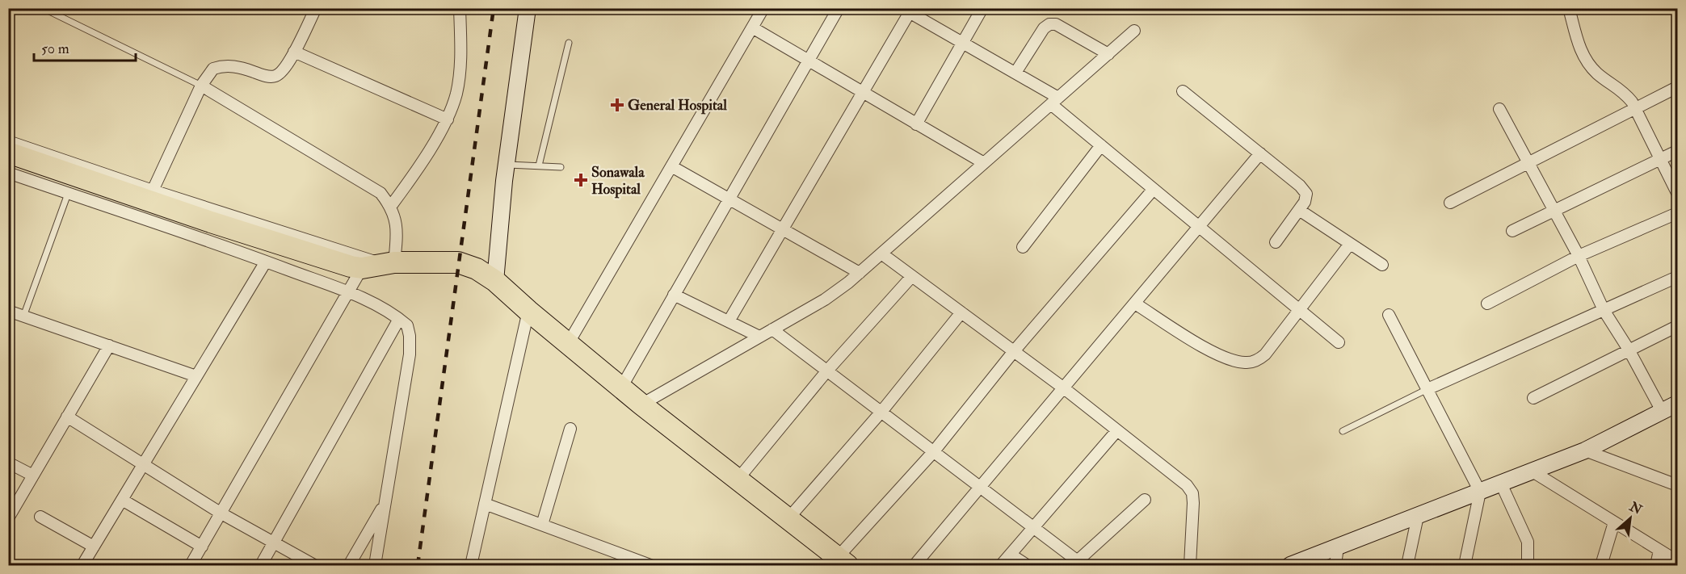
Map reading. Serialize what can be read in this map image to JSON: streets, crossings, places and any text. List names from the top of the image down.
{
  "places": {
    "health": ["General Hospital", "Sonawala Hospital"]
  },
  "scale_bar": "50 m",
  "north": "top right"
}
